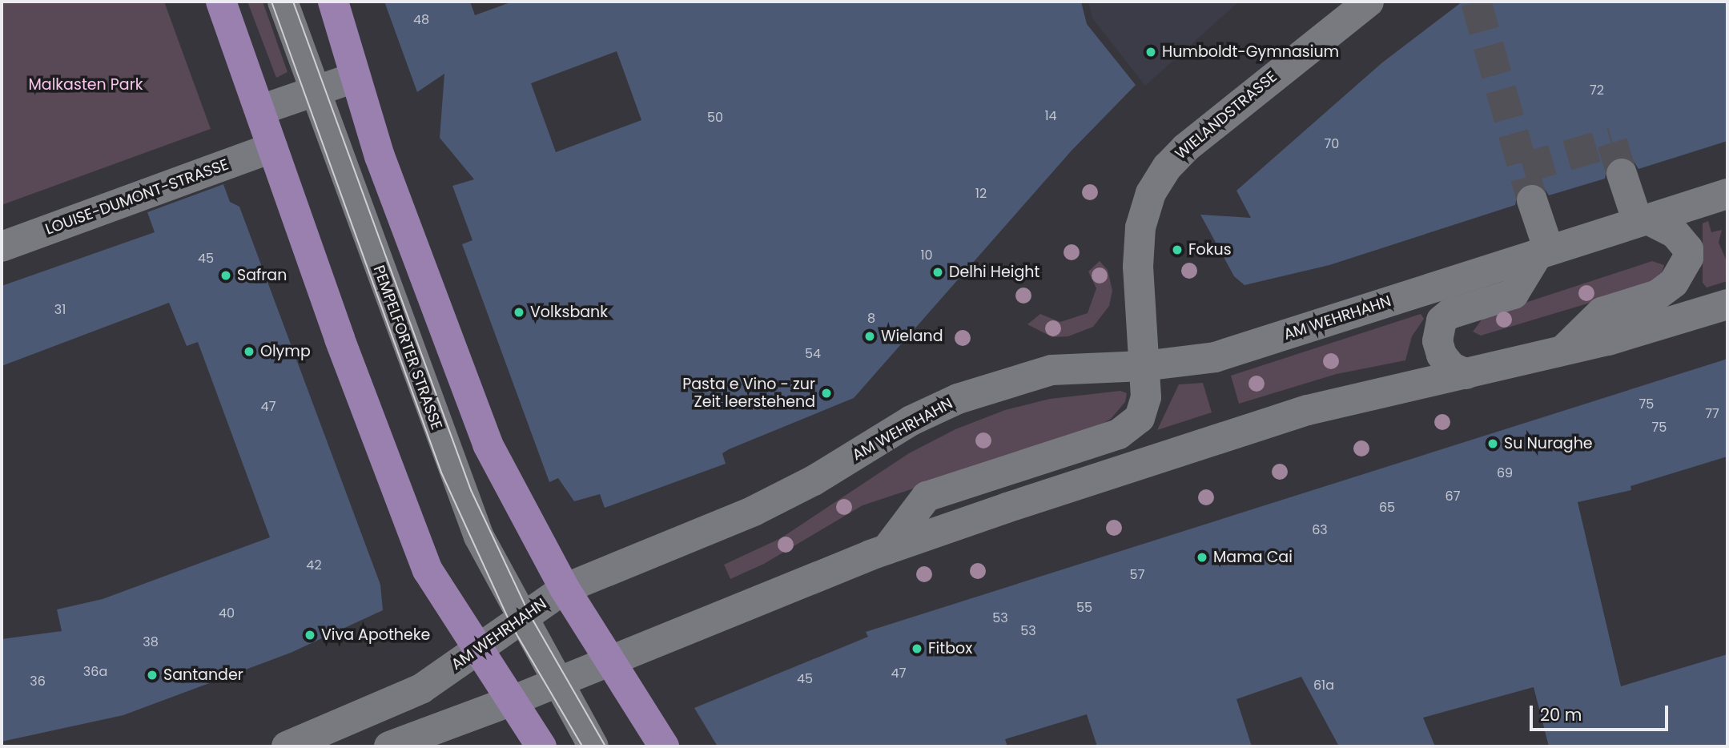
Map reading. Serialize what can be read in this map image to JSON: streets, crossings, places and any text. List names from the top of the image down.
{
  "streets": {
    "street": [
      "WIELANDSTRASSE",
      "LOUISE-DUMONT-STRASSE",
      "AM WEHRHAHN",
      "PEMPELFORTER STRASSE"
    ]
  },
  "crossings": [
    ["WIELANDSTRASSE", "AM WEHRHAHN"],
    ["AM WEHRHAHN", "PEMPELFORTER STRASSE"]
  ],
  "parks": ["Malkasten Park"],
  "places": [
    "Humboldt-Gymnasium",
    "Fokus",
    "Delhi Height",
    "Safran",
    "Volksbank",
    "Wieland",
    "Olymp",
    "Pasta e Vino - zur Zeit leerstehend",
    "Su Nuraghe",
    "Mama Cai",
    "Viva Apotheke",
    "Fitbox",
    "Santander"
  ],
  "house_numbers": [
    "48",
    "72",
    "14",
    "50",
    "70",
    "12",
    "10",
    "45",
    "31",
    "8",
    "54",
    "75",
    "47",
    "77",
    "75",
    "69",
    "67",
    "65",
    "63",
    "42",
    "57",
    "55",
    "40",
    "53",
    "53",
    "38",
    "36a",
    "47",
    "45",
    "36",
    "61a"
  ],
  "scale_bar": "20 m"
}
